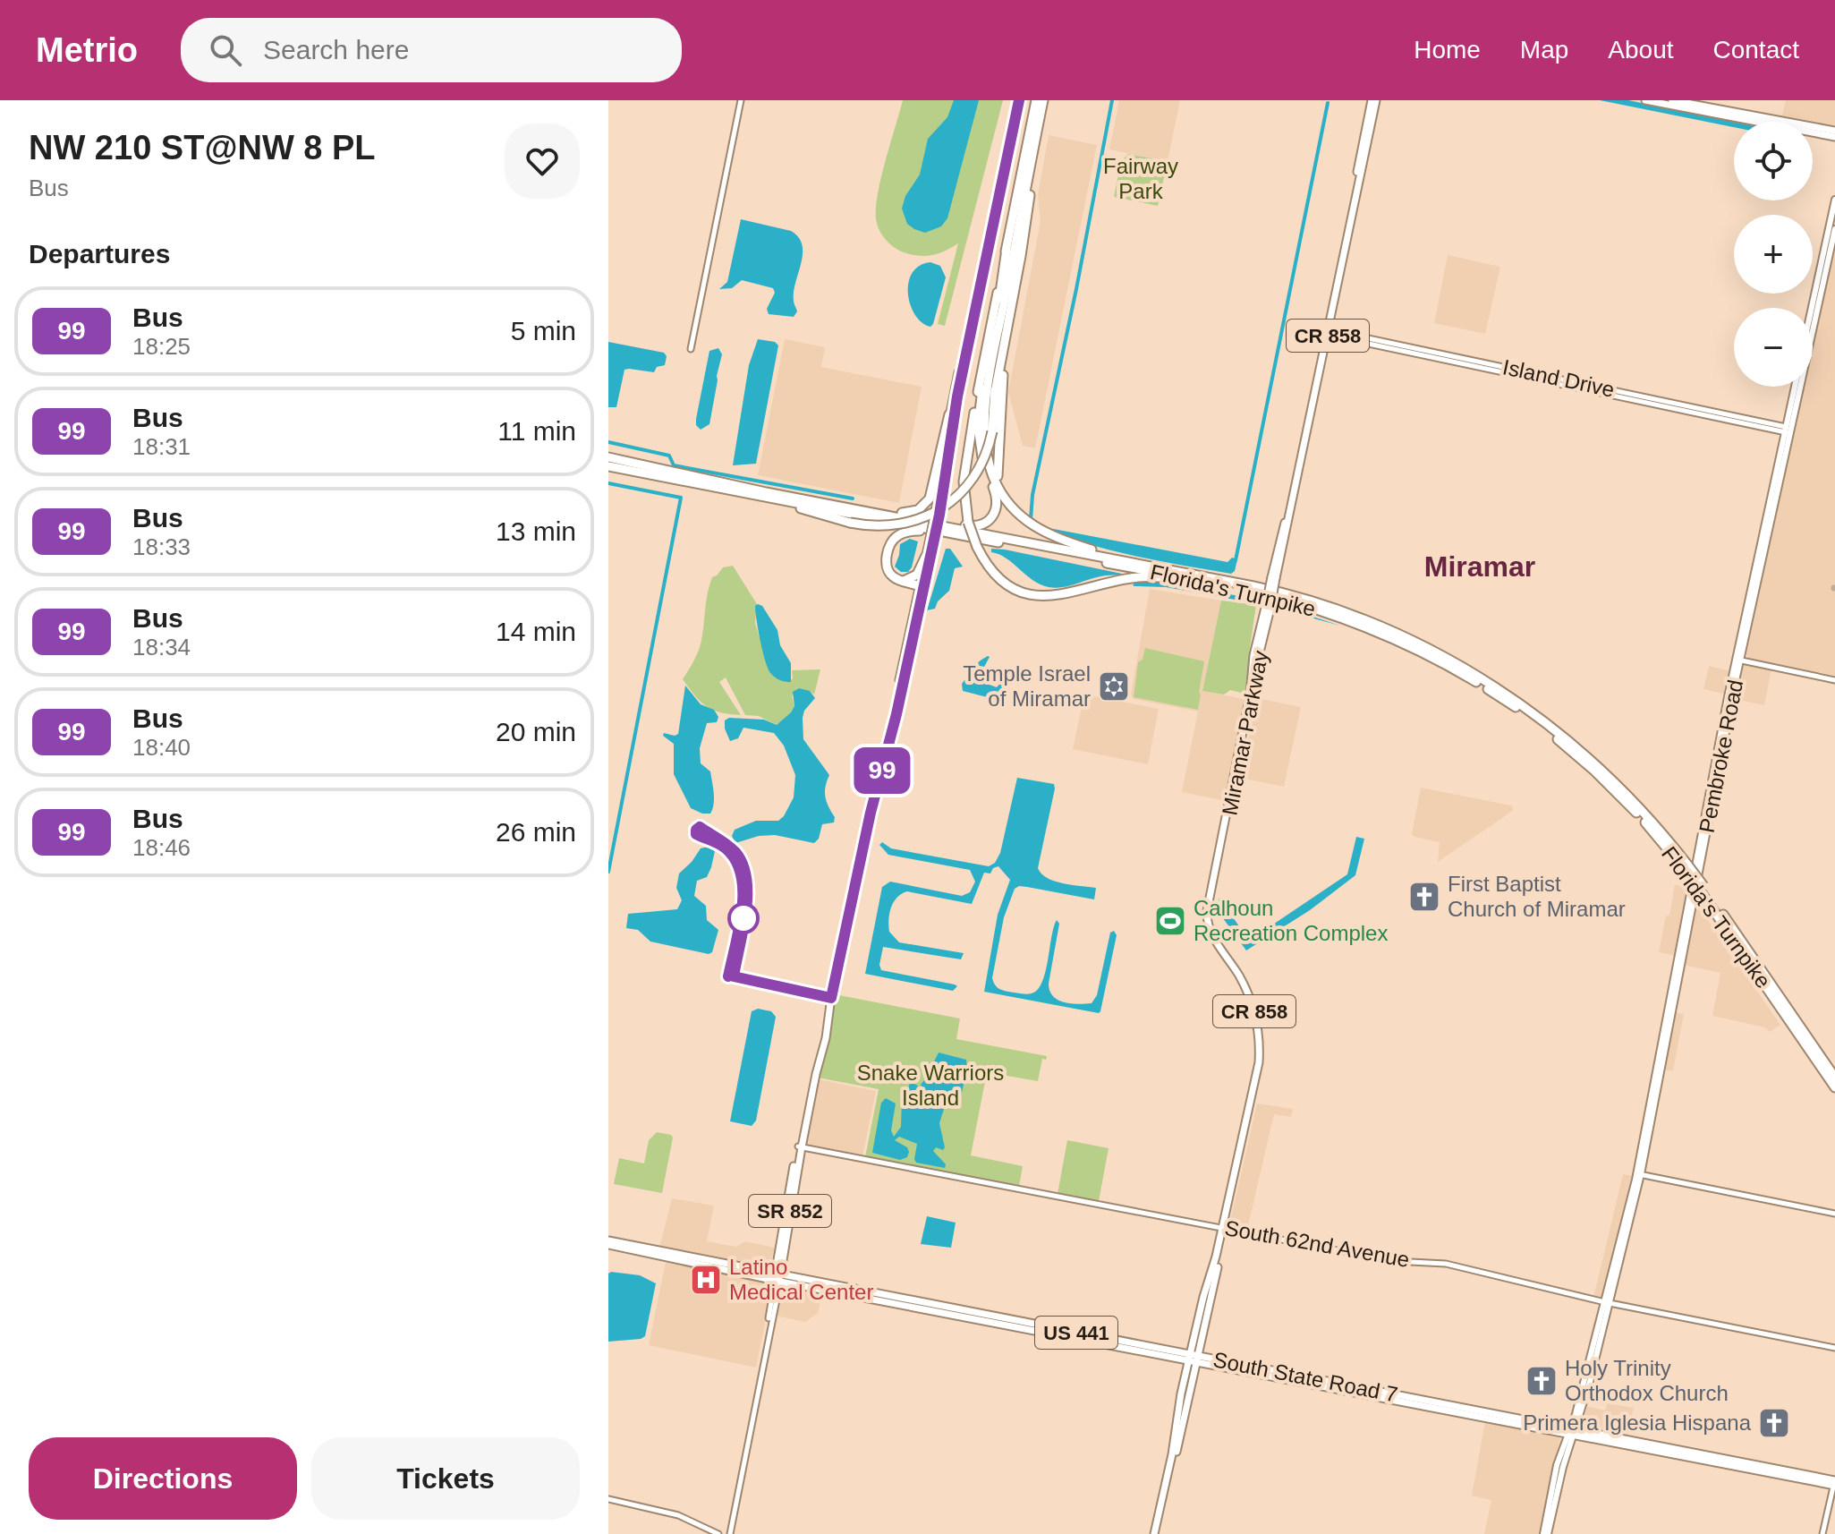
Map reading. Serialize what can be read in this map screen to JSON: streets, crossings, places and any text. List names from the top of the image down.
{
  "streets": {
    "highway": ["Florida's Turnpike"],
    "main road": [
      "CR 858",
      "Miramar Parkway",
      "Pembroke Road",
      "SR 852",
      "US 441",
      "South State Road 7"
    ],
    "street": ["Island Drive", "South 62nd Avenue"]
  },
  "crossings": [
    ["Island Drive", "Miramar Parkway"],
    ["Island Drive", "Pembroke Road"],
    ["Florida's Turnpike", "SR 852"],
    ["Miramar Parkway", "South 62nd Avenue"],
    ["Miramar Parkway", "South State Road 7"],
    ["Pembroke Road", "South 62nd Avenue"],
    ["Pembroke Road", "South State Road 7"],
    ["SR 852", "South 62nd Avenue"],
    ["SR 852", "US 441"],
    ["US 441", "South State Road 7"]
  ],
  "districts": ["Miramar"],
  "parks": ["Fairway Park", "Snake Warriors Island"],
  "places": {
    "synagogue": ["Temple Israel of Miramar"],
    "church": ["First Baptist Church of Miramar", "Holy Trinity Orthodox Church", "Primera Iglesia Hispana"],
    "sports": ["Calhoun Recreation Complex"],
    "hospital": ["Latino Medical Center"]
  },
  "lines": ["bus line 99"],
  "page": {
    "header": "Metrio",
    "search": "Search here",
    "nav": [
      "Home",
      "Map",
      "About",
      "Contact"
    ],
    "heading": [
      ["NW 210 ST@NW 8 PL", "Bus"],
      "Departures"
    ],
    "on_map": "99",
    "map_buttons": ["+", "−"],
    "list": [
      {
        "mark": "99",
        "name": "Bus",
        "note": "18:25",
        "value": "5 min"
      },
      {
        "mark": "99",
        "name": "Bus",
        "note": "18:31",
        "value": "11 min"
      },
      {
        "mark": "99",
        "name": "Bus",
        "note": "18:33",
        "value": "13 min"
      },
      {
        "mark": "99",
        "name": "Bus",
        "note": "18:34",
        "value": "14 min"
      },
      {
        "mark": "99",
        "name": "Bus",
        "note": "18:40",
        "value": "20 min"
      },
      {
        "mark": "99",
        "name": "Bus",
        "note": "18:46",
        "value": "26 min"
      }
    ],
    "buttons": ["Directions", "Tickets"]
  }
}
